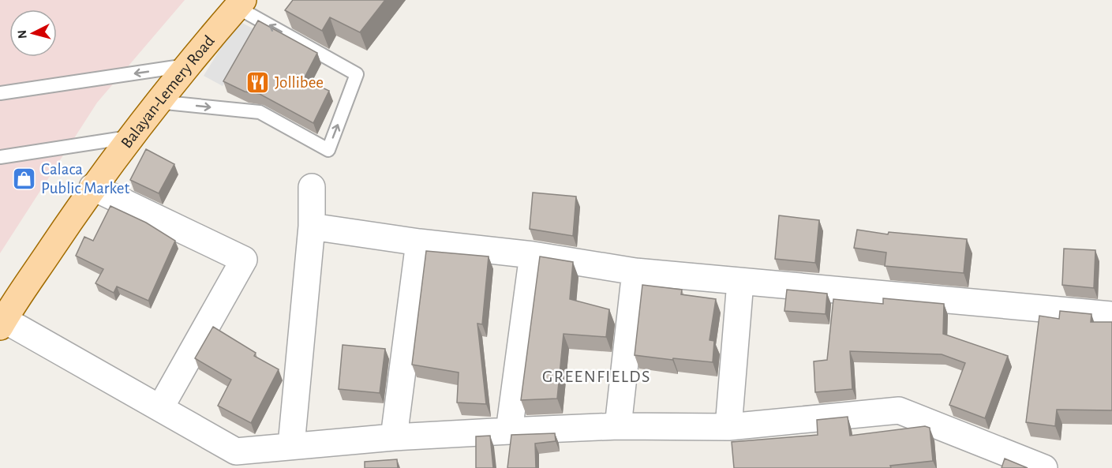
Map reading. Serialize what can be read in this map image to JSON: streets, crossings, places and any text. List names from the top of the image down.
{
  "streets": {
    "main road": ["Balayan-Lemery Road"]
  },
  "districts": ["GREENFIELDS"],
  "places": {
    "restaurant": ["Jollibee"],
    "shop": ["Calaca Public Market"]
  },
  "north": "left"
}
